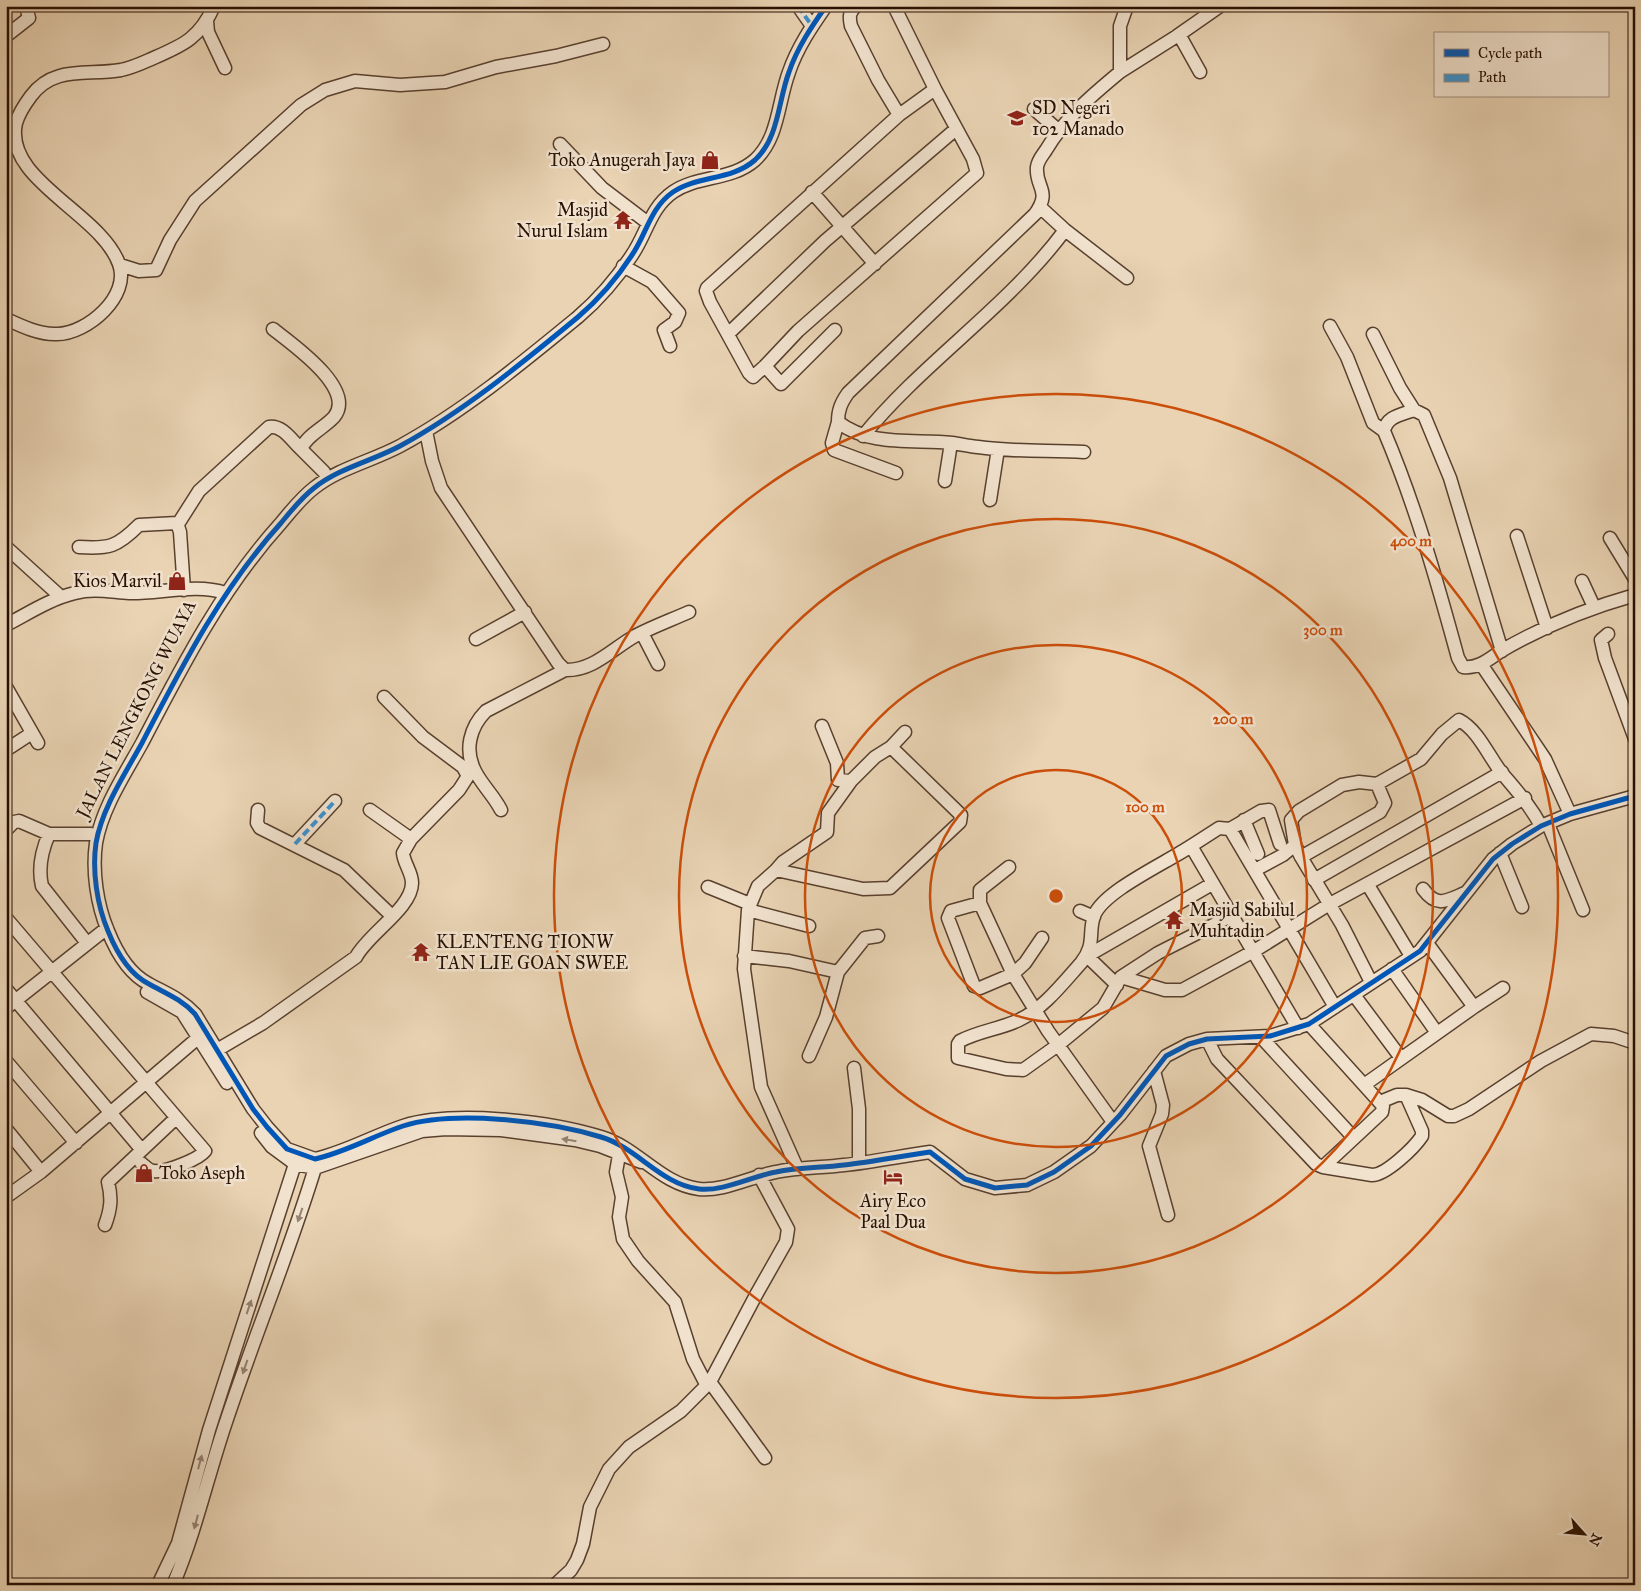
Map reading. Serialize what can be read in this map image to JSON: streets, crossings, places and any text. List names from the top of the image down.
{
  "streets": {
    "street": ["JALAN LENGKONG WUAYA"]
  },
  "places": {
    "school or university": ["SD Negeri 102 Manado"],
    "shop": ["Toko Anugerah Jaya", "Kios Marvil", "Toko Aseph"],
    "temple": ["Masjid Nurul Islam", "Masjid Sabilul Muhtadin", "KLENTENG TIONW TAN LIE GOAN SWEE"],
    "hotel": ["Airy Eco Paal Dua"]
  },
  "legend": ["Cycle path", "Path"],
  "north": "bottom right",
  "rings": [
    "400 m",
    "300 m",
    "200 m",
    "100 m"
  ]
}
